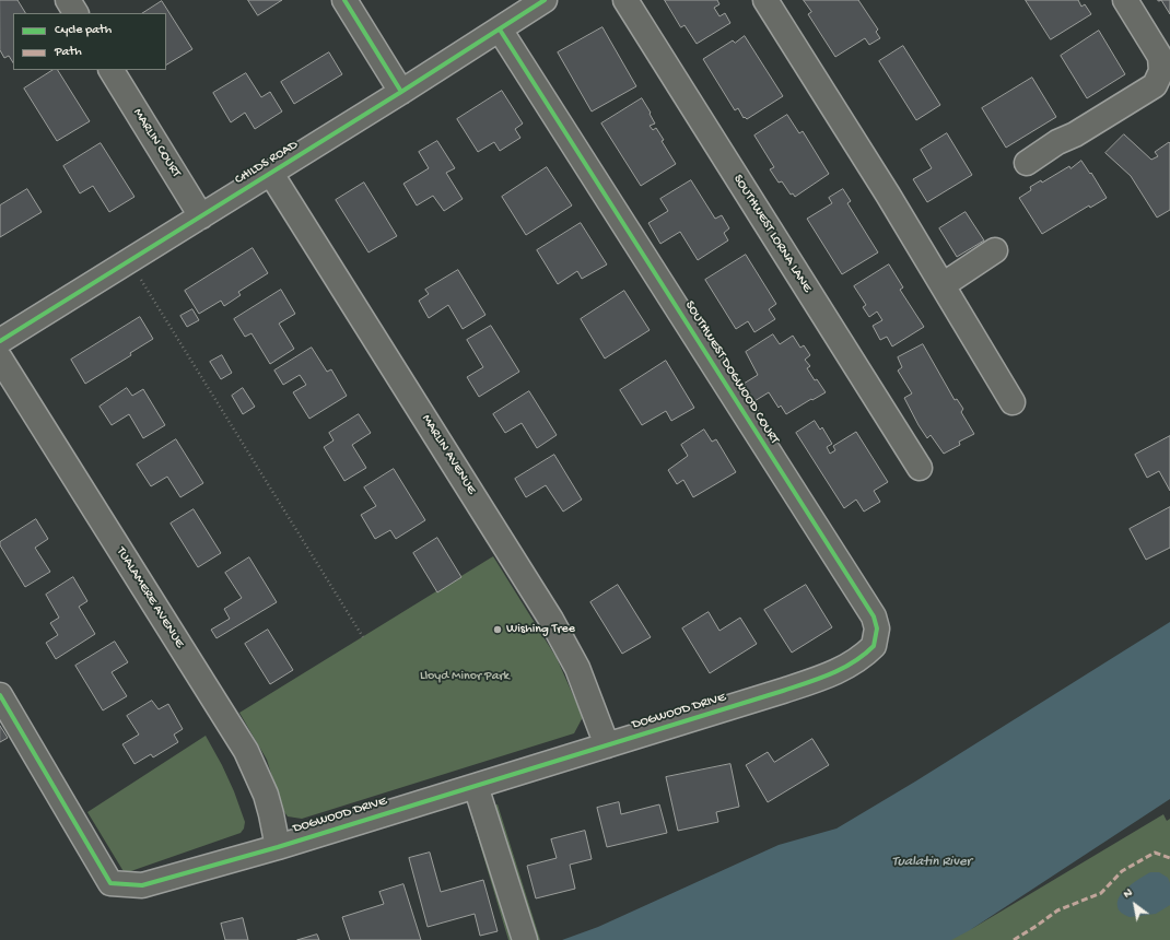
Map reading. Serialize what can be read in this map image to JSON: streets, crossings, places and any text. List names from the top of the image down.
{
  "streets": {
    "street": [
      "MARLIN COURT",
      "CHILDS ROAD",
      "SOUTHWEST LORNA LANE",
      "SOUTHWEST DOGWOOD COURT",
      "MARLIN AVENUE",
      "TUALAMERE AVENUE",
      "DOGWOOD DRIVE"
    ]
  },
  "crossings": [
    ["MARLIN COURT", "CHILDS ROAD"],
    ["CHILDS ROAD", "SOUTHWEST DOGWOOD COURT"],
    ["CHILDS ROAD", "MARLIN AVENUE"],
    ["SOUTHWEST DOGWOOD COURT", "DOGWOOD DRIVE"],
    ["MARLIN AVENUE", "DOGWOOD DRIVE"],
    ["TUALAMERE AVENUE", "DOGWOOD DRIVE"]
  ],
  "water": ["Tualatin River"],
  "parks": ["Lloyd Minor Park"],
  "places": ["Wishing Tree"],
  "legend": ["Cycle path", "Path"],
  "north": "top left"
}
